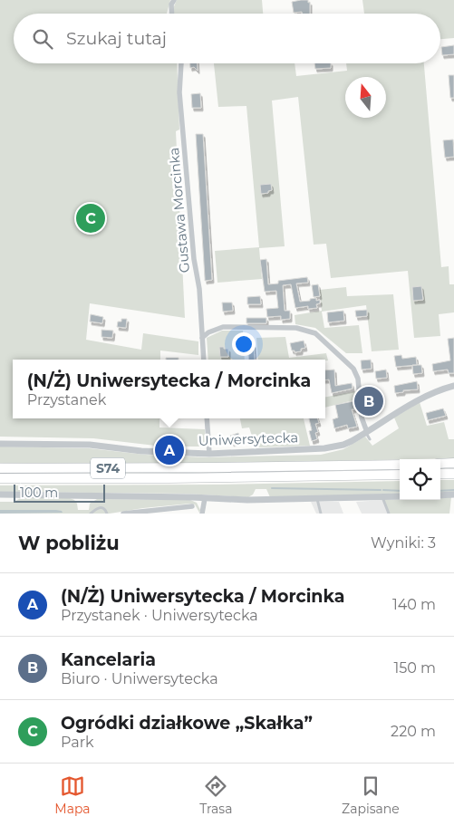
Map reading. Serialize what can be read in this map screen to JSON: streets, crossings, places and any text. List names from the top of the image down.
{
  "streets": {
    "highway": ["S74"],
    "street": ["Gustawa Morcinka", "Uniwersytecka"]
  },
  "scale_bar": "100 m",
  "north": "top",
  "page": {
    "search": "Szukaj tutaj",
    "pins": ["C", "B", "A"],
    "popup": ["(N/Ż) Uniwersytecka / Morcinka", "Przystanek"],
    "scale": "100 m",
    "heading": ["W pobliżu", "Wyniki: 3"],
    "list": [
      {
        "mark": "A",
        "name": "(N/Ż) Uniwersytecka / Morcinka",
        "note": "Przystanek · Uniwersytecka",
        "value": "140 m"
      },
      {
        "mark": "B",
        "name": "Kancelaria",
        "note": "Biuro · Uniwersytecka",
        "value": "150 m"
      },
      {
        "mark": "C",
        "name": "Ogródki działkowe „Skałka”",
        "note": "Park",
        "value": "220 m"
      }
    ],
    "nav": ["Mapa", "Trasa", "Zapisane"]
  }
}
